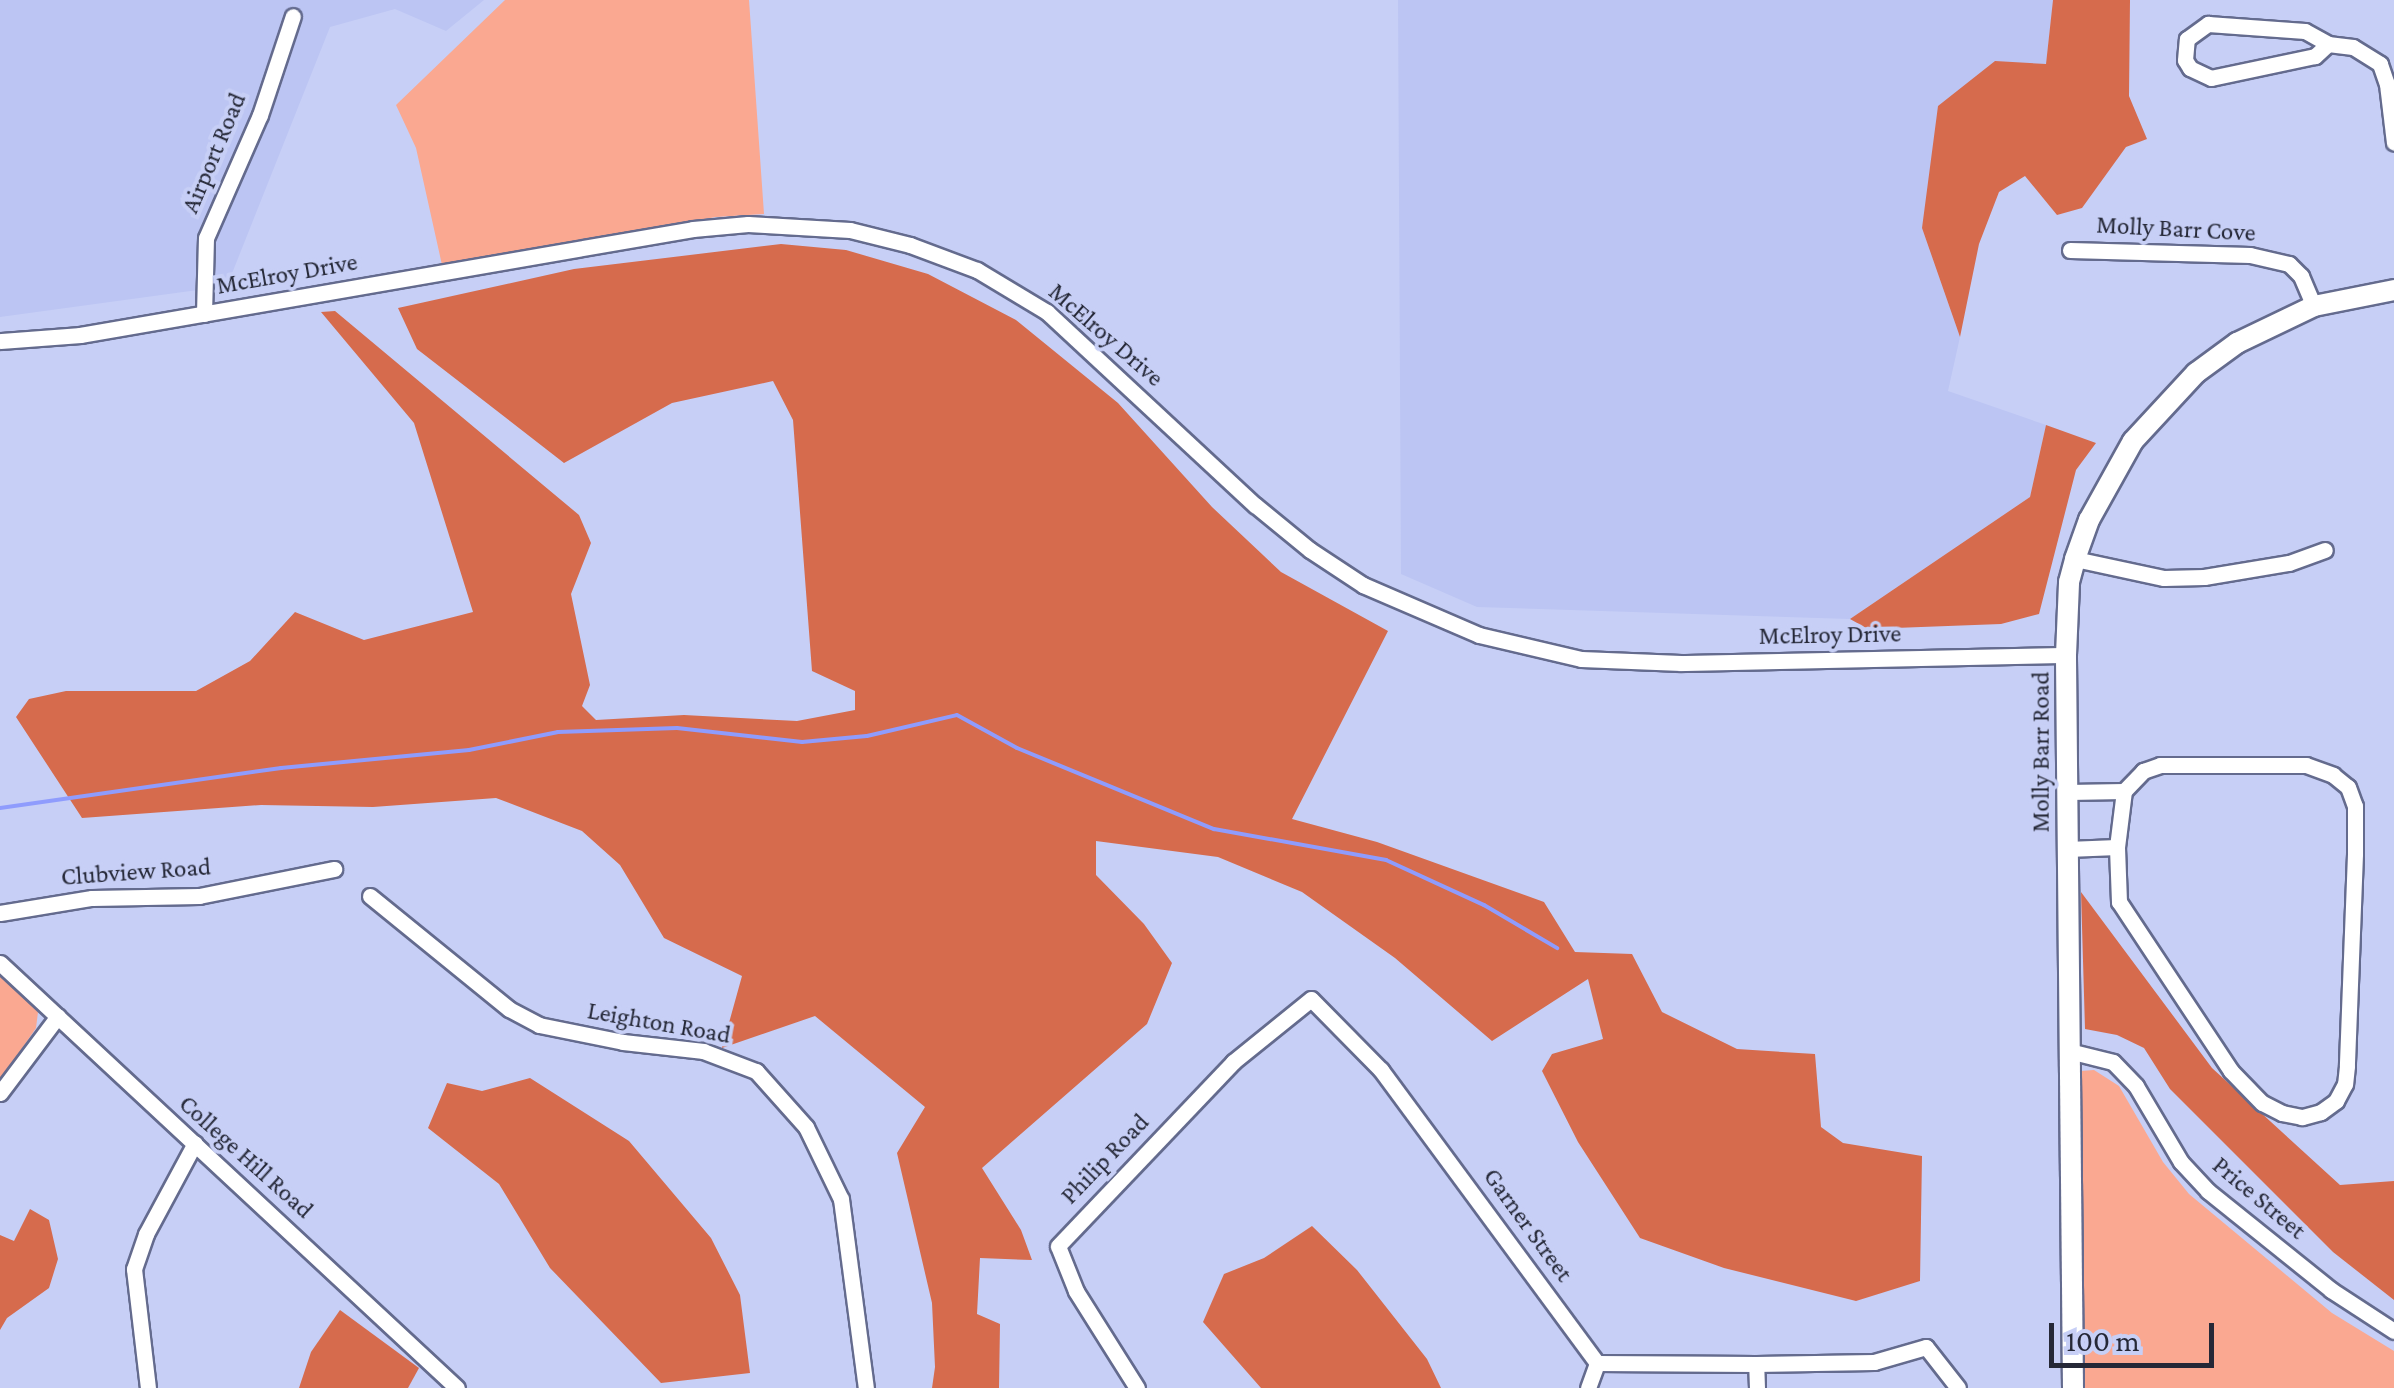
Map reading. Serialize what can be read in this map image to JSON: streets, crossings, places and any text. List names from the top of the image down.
{
  "streets": {
    "main road": ["Molly Barr Road"],
    "street": [
      "Airport Road",
      "Molly Barr Cove",
      "McElroy Drive",
      "Clubview Road",
      "Leighton Road",
      "College Hill Road",
      "Philip Road",
      "Price Street",
      "Garner Street"
    ]
  },
  "crossings": [
    ["Airport Road", "McElroy Drive"],
    ["Molly Barr Cove", "Molly Barr Road"],
    ["McElroy Drive", "Molly Barr Road"],
    ["Molly Barr Road", "Price Street"],
    ["Philip Road", "Garner Street"]
  ],
  "scale_bar": "100 m"
}
